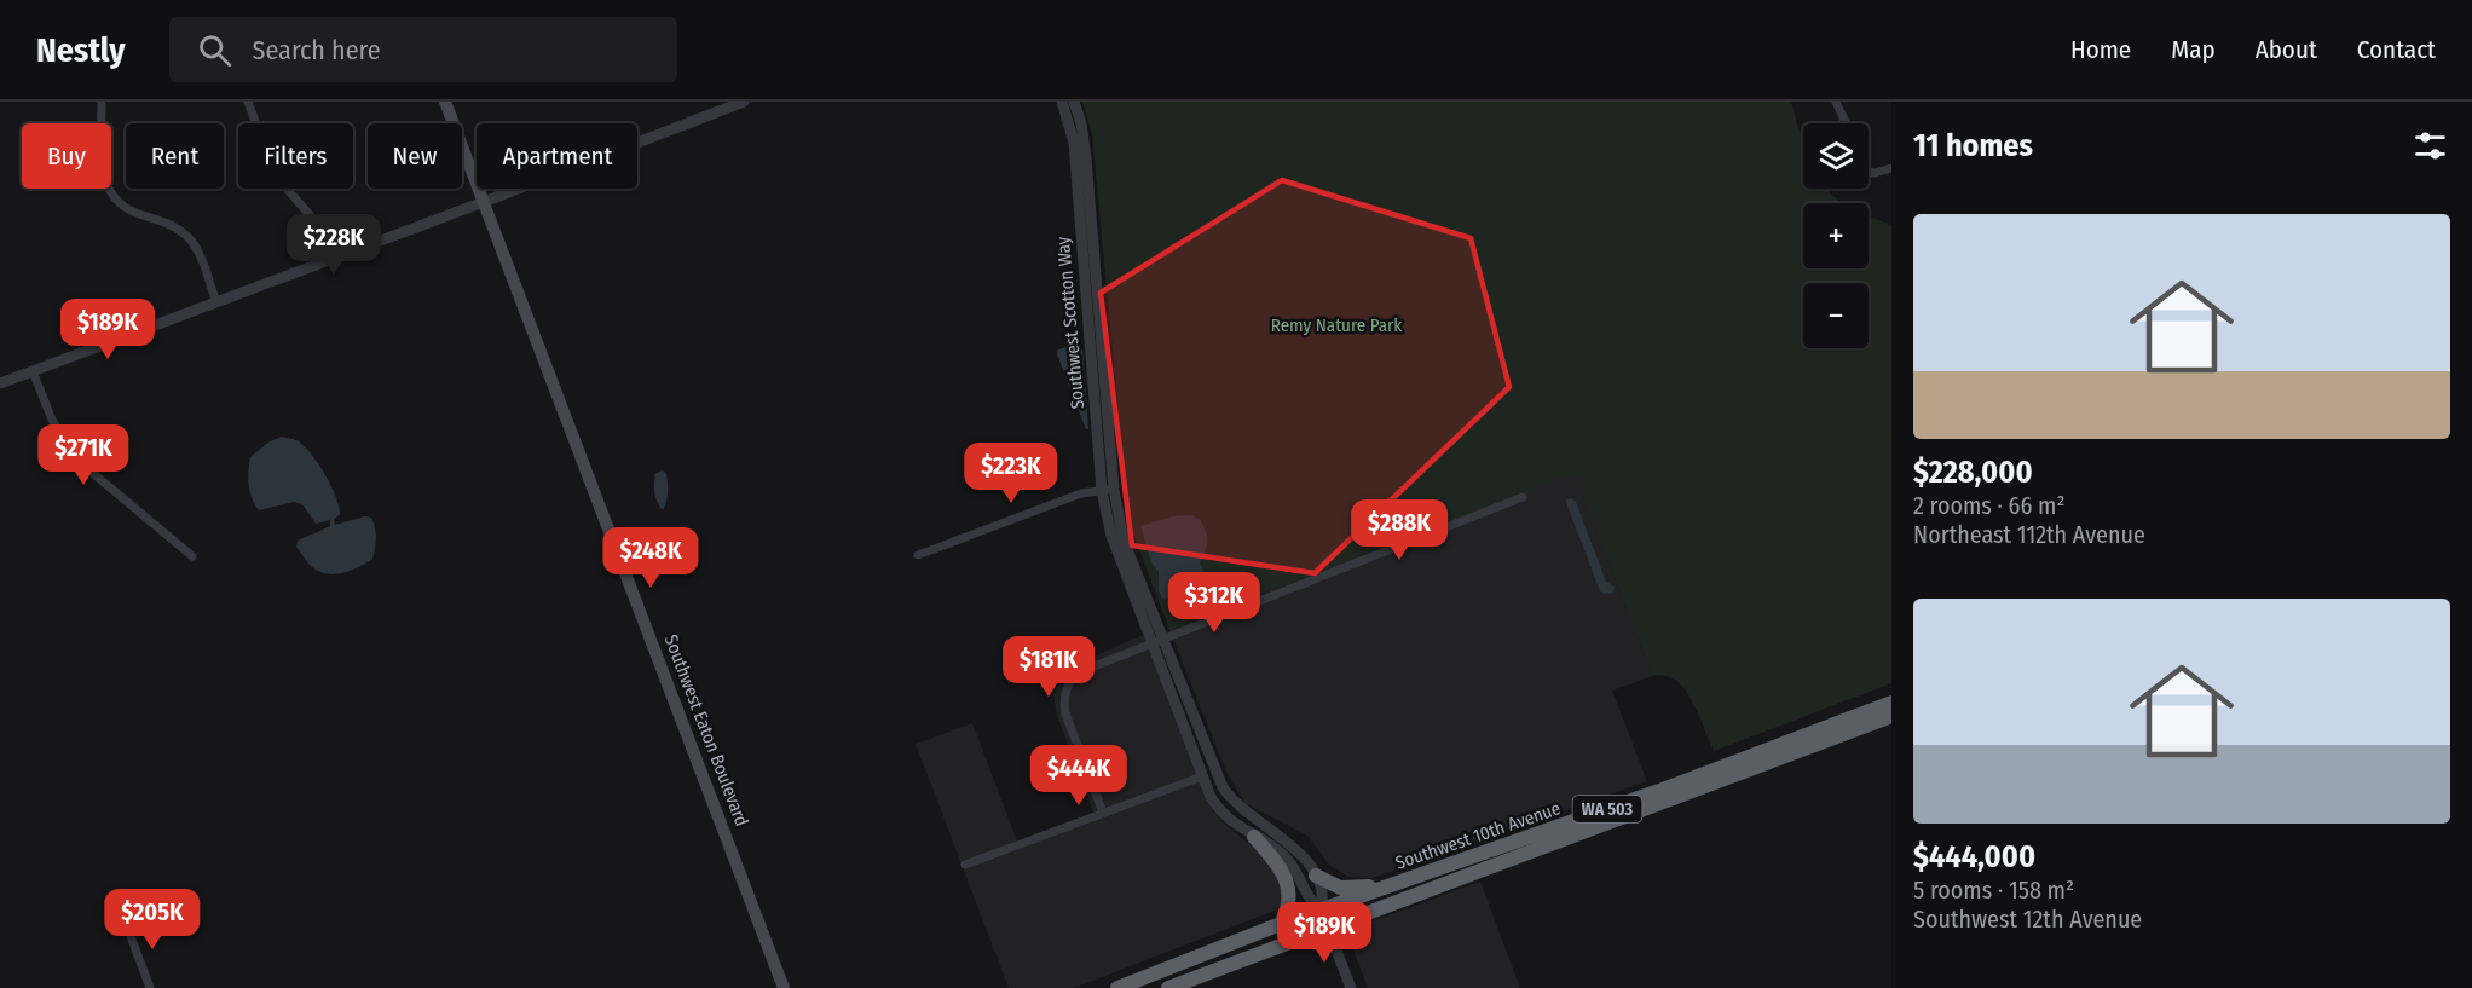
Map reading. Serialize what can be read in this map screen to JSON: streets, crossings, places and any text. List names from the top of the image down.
{
  "streets": {
    "highway": ["WA 503", "Southwest 10th Avenue"],
    "main road": ["Southwest Eaton Boulevard"],
    "street": ["Southwest Scotton Way"]
  },
  "crossings": [
    ["Southwest Scotton Way", "Southwest 10th Avenue"]
  ],
  "parks": ["Remy Nature Park"],
  "page": {
    "header": "Nestly",
    "search": "Search here",
    "nav": [
      "Home",
      "Map",
      "About",
      "Contact"
    ],
    "heading": "11 homes",
    "map_buttons": ["+", "−"],
    "chip": [
      "Buy",
      "Rent",
      "Filters",
      "New",
      "Apartment"
    ],
    "list": [
      {
        "name": "$228,000",
        "note": "2 rooms · 66 m² · Northeast 112th Avenue"
      },
      {
        "name": "$444,000",
        "note": "5 rooms · 158 m² · Southwest 12th Avenue"
      }
    ],
    "price": [
      "$228K",
      "$189K",
      "$271K",
      "$223K",
      "$288K",
      "$248K",
      "$312K",
      "$181K",
      "$444K",
      "$205K",
      "$189K"
    ]
  }
}
